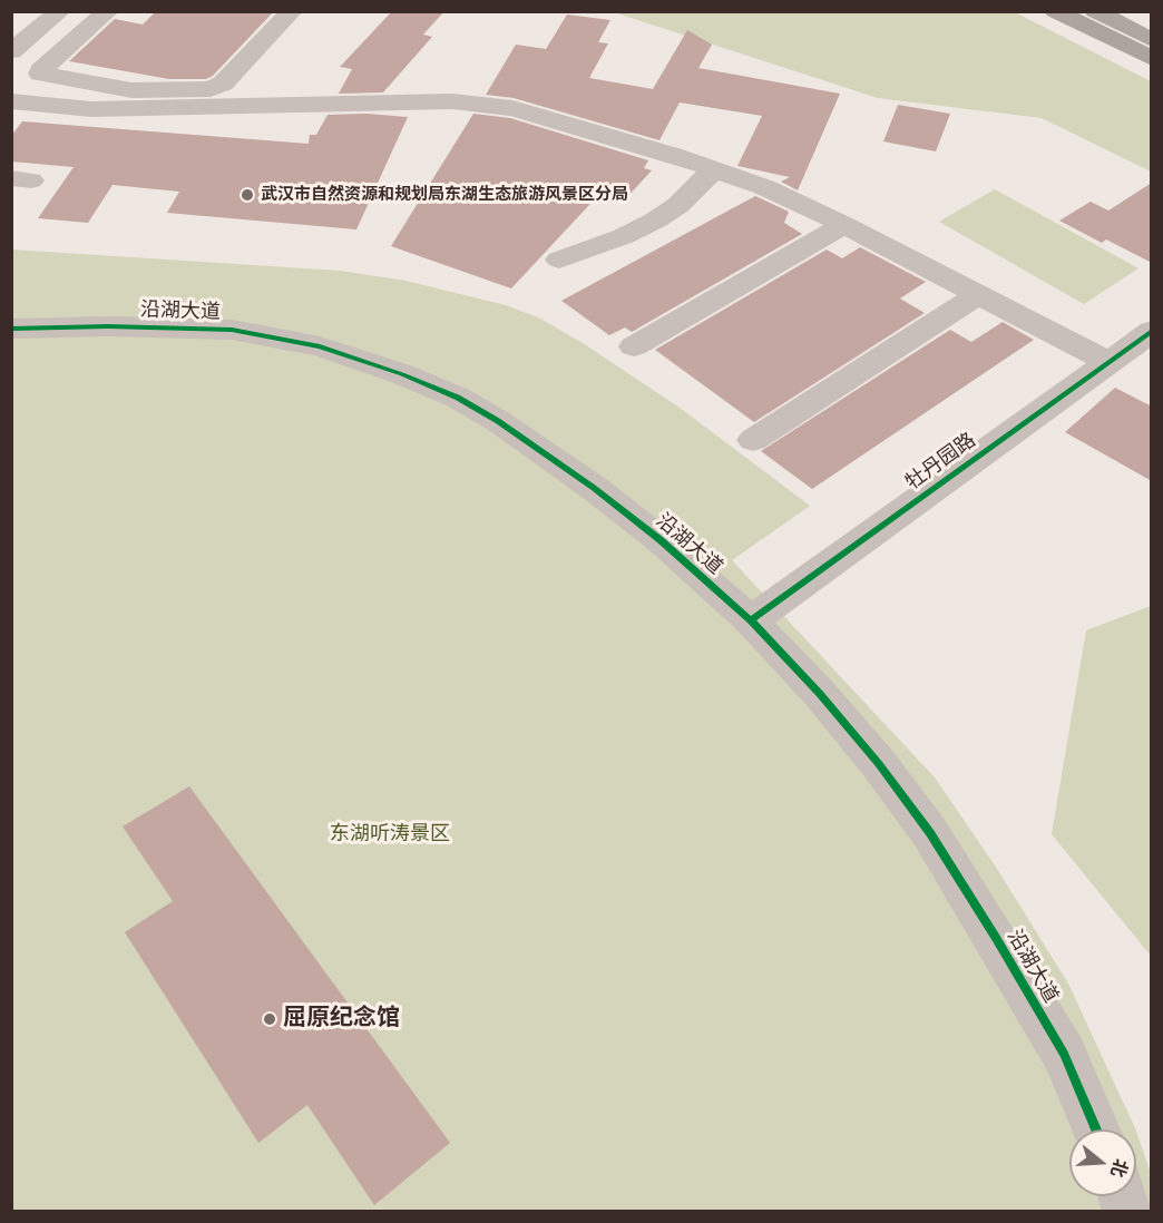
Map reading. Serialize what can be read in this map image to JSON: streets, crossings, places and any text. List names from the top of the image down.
{
  "streets": {
    "street": ["沿湖大道", "牡丹园路"]
  },
  "crossings": [
    ["沿湖大道", "牡丹园路"]
  ],
  "parks": ["东湖听涛景区"],
  "places": ["武汉市自然资源和规划局东湖生态旅游风景区分局", "屈原纪念馆"],
  "north": "right"
}
